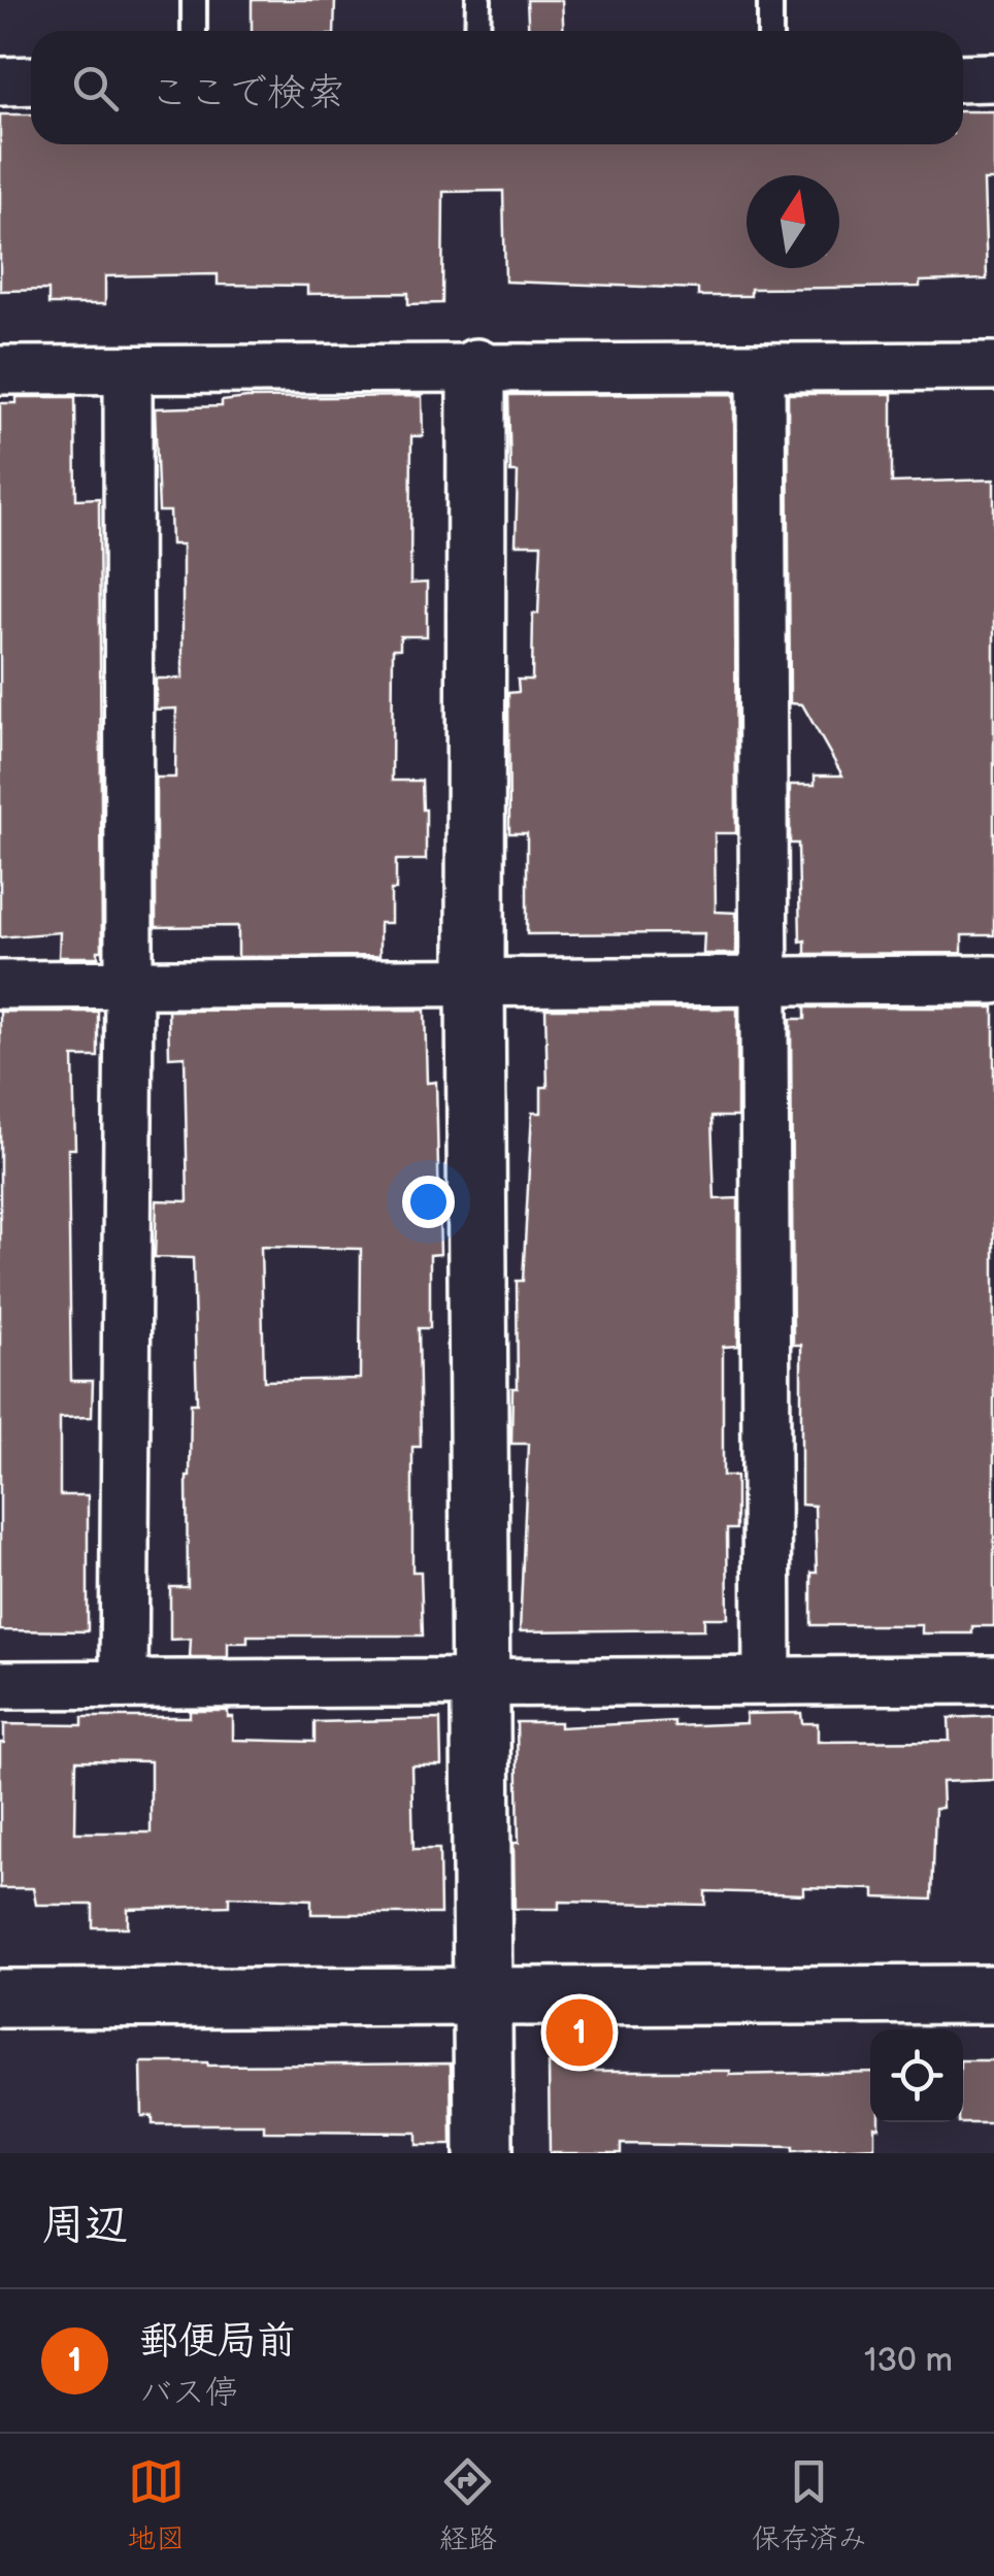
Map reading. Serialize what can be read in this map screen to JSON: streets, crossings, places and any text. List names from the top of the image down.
{
  "north": "top",
  "page": {
    "search": "ここで検索",
    "pins": "1",
    "heading": "周辺",
    "list": [
      {
        "mark": "1",
        "name": "郵便局前",
        "note": "バス停",
        "value": "130 m"
      }
    ],
    "nav": ["地図", "経路", "保存済み"]
  }
}
